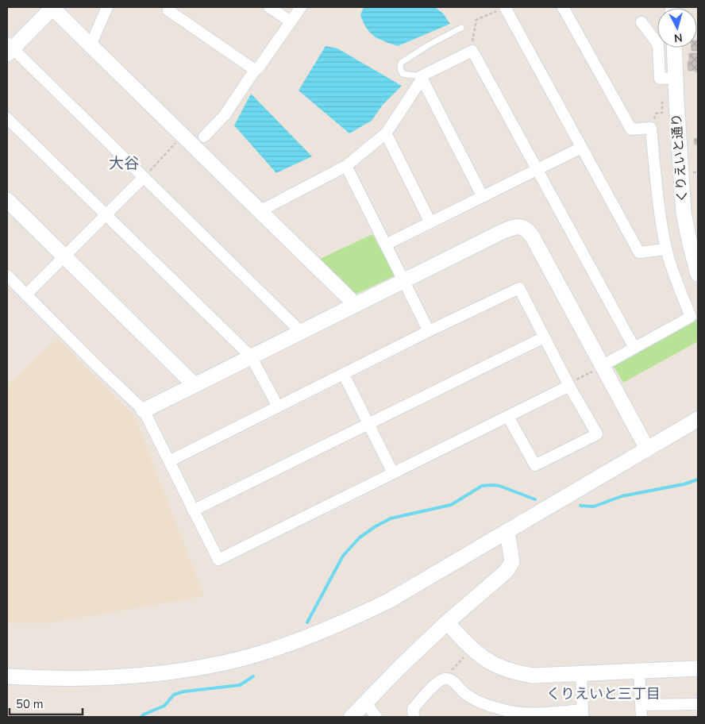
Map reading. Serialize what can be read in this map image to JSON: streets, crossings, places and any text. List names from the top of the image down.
{
  "streets": {
    "street": ["くりえいと通り"]
  },
  "districts": ["大谷", "くりえいと三丁目"],
  "scale_bar": "50 m",
  "north": "bottom"
}
